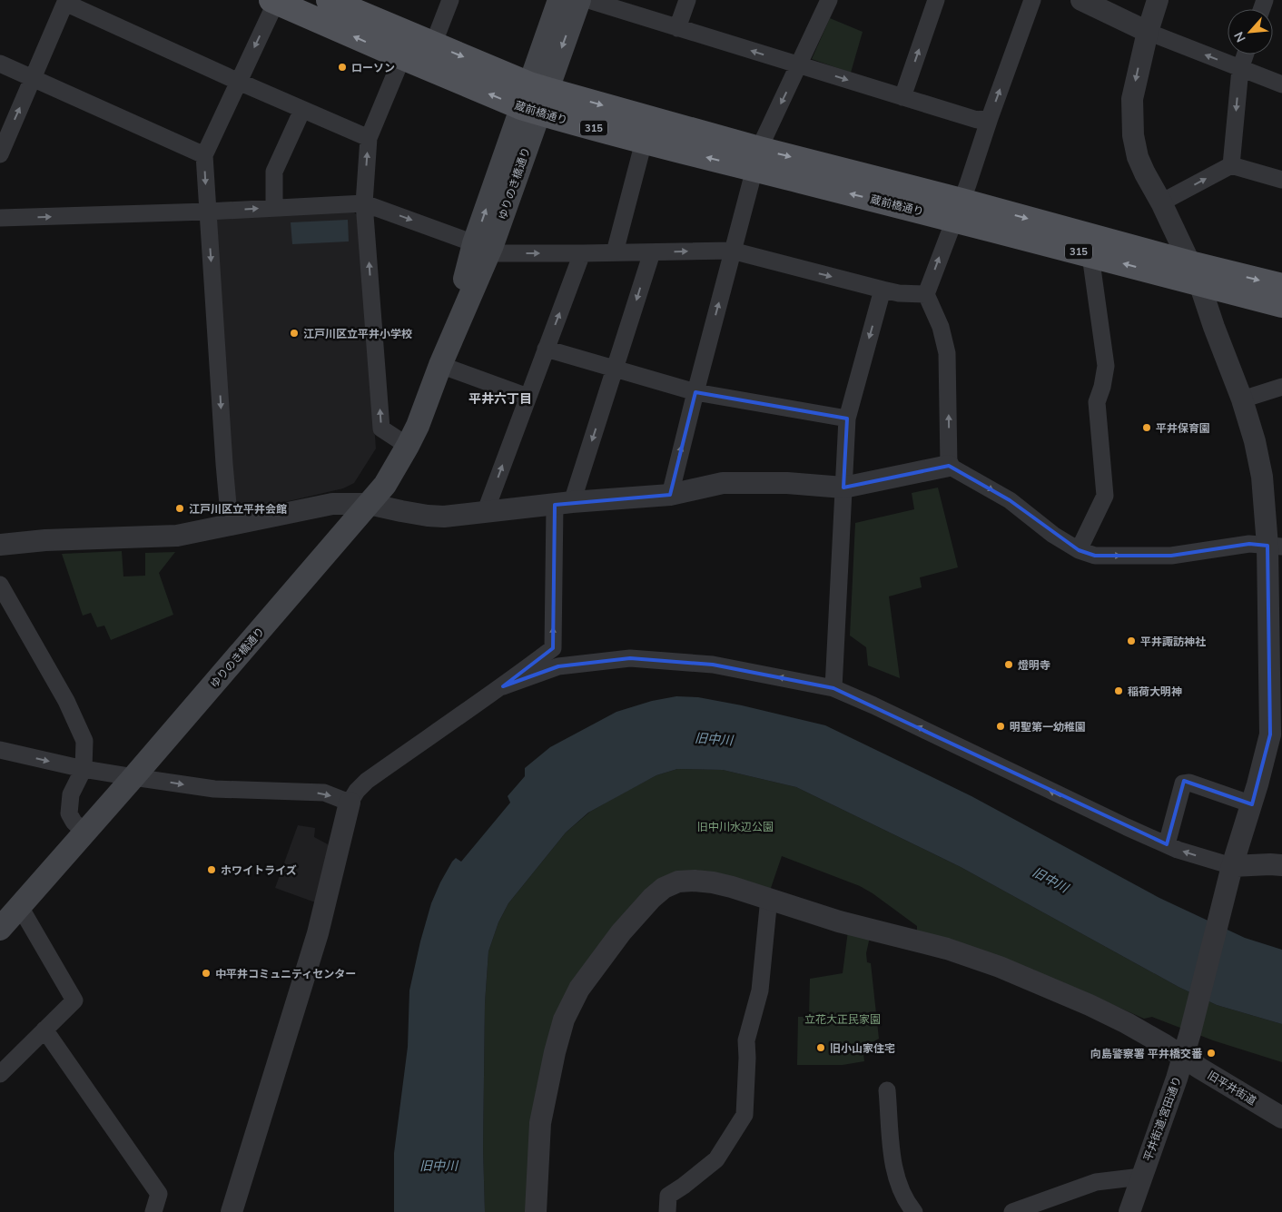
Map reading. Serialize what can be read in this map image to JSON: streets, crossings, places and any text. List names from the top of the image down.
{
  "streets": {
    "main road": ["蔵前橋通り", "315", "ゆりのき橋通り"],
    "street": ["旧平井街道", "平井街道;宮田通り"]
  },
  "crossings": [
    ["蔵前橋通り", "315"],
    ["蔵前橋通り", "ゆりのき橋通り"],
    ["315", "平井街道;宮田通り"],
    ["旧平井街道", "平井街道;宮田通り"]
  ],
  "districts": ["平井六丁目"],
  "water": ["旧中川"],
  "parks": ["旧中川水辺公園", "立花大正民家園"],
  "places": [
    "ローソン",
    "江戸川区立平井小学校",
    "平井保育園",
    "江戸川区立平井会館",
    "平井諏訪神社",
    "燈明寺",
    "稲荷大明神",
    "明聖第一幼稚園",
    "ホワイトライズ",
    "中平井コミュニティセンター",
    "旧小山家住宅",
    "向島警察署 平井橋交番"
  ],
  "north": "bottom left"
}
